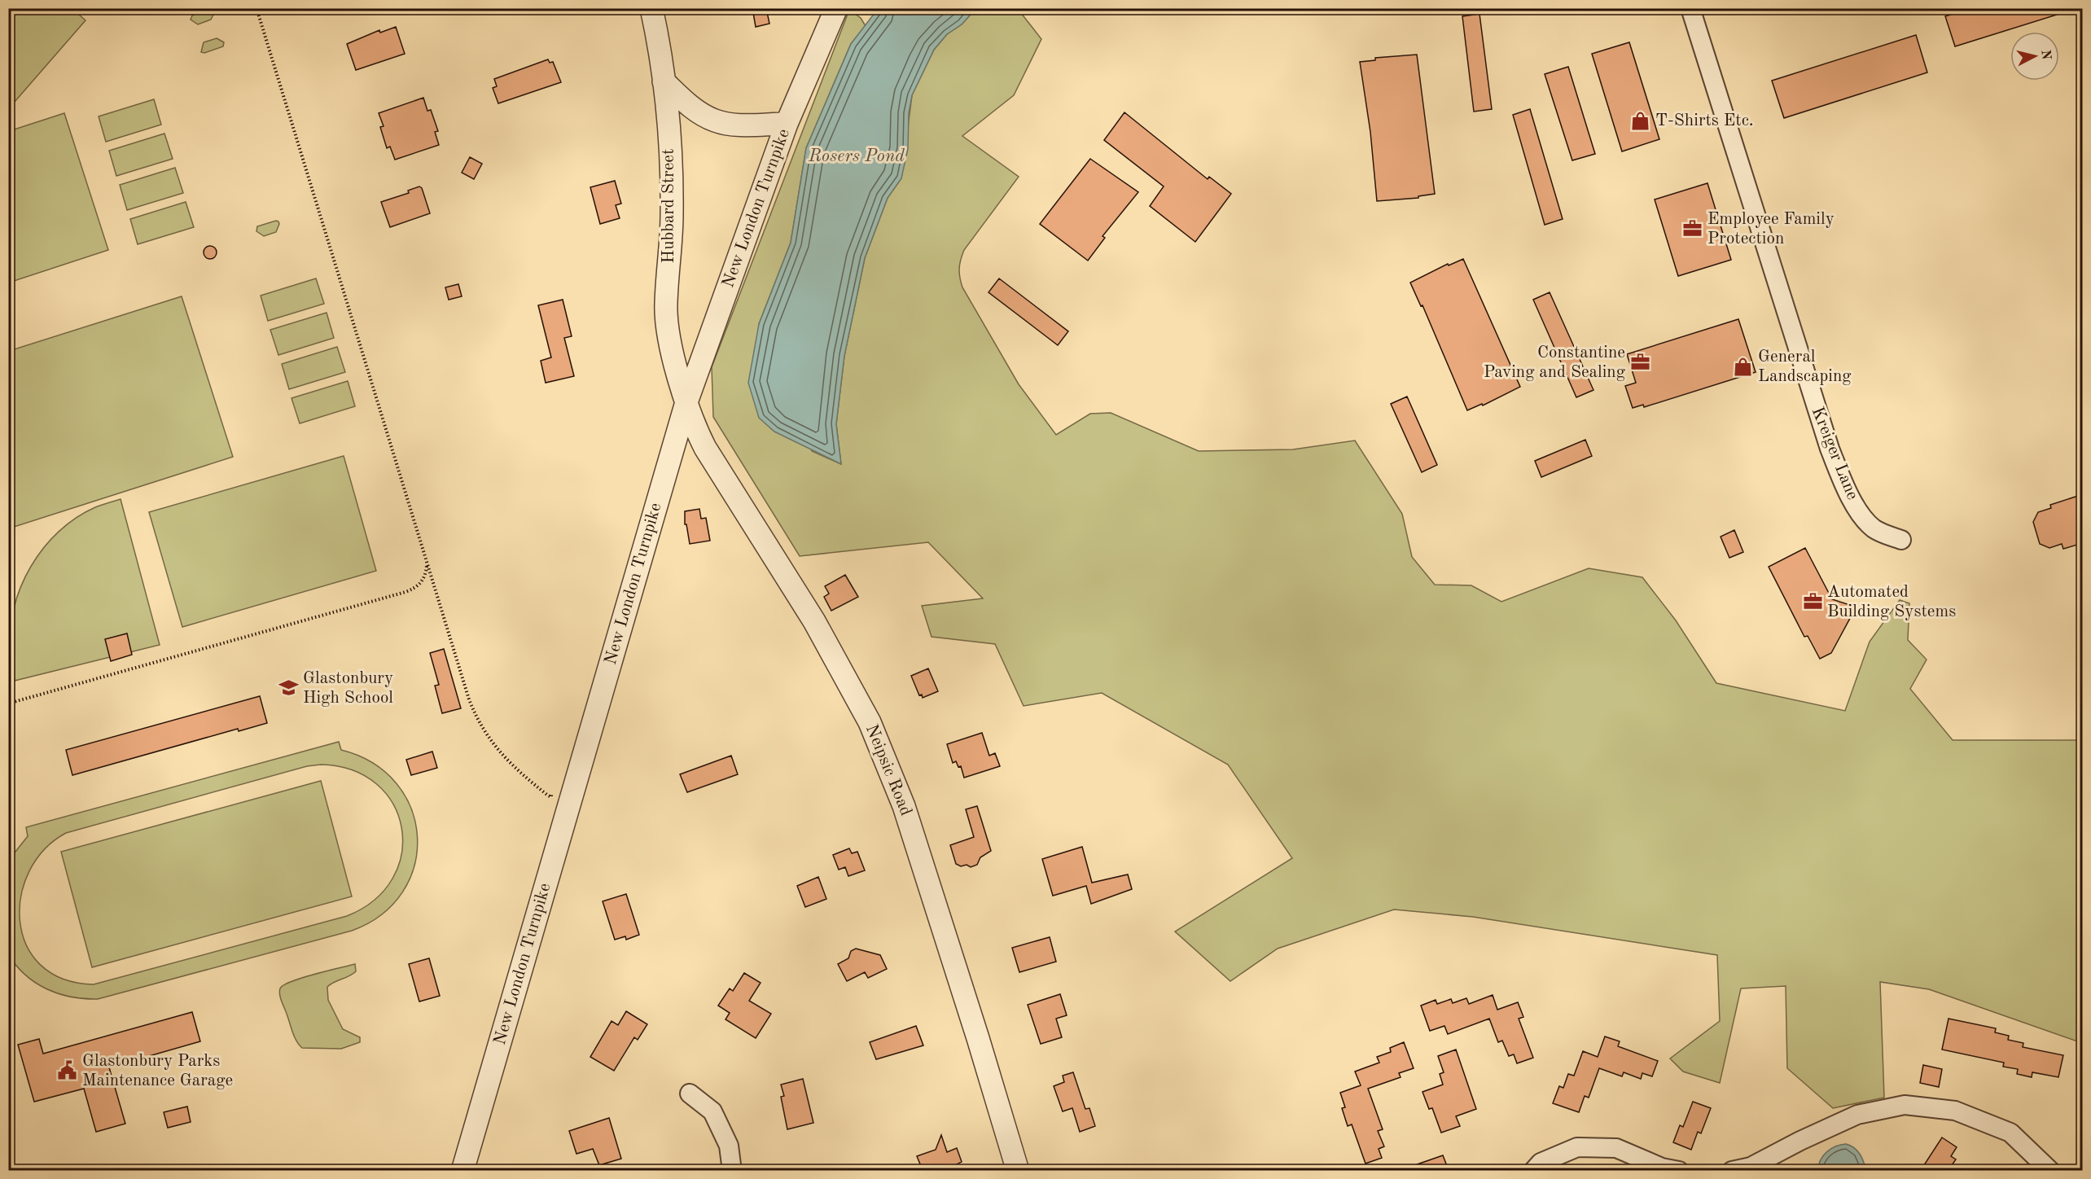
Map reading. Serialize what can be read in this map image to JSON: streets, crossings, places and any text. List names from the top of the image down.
{
  "streets": {
    "street": [
      "Hubbard Street",
      "New London Turnpike",
      "Kreiger Lane",
      "Neipsic Road"
    ]
  },
  "crossings": [
    ["Hubbard Street", "New London Turnpike"],
    ["Hubbard Street", "Neipsic Road"],
    ["New London Turnpike", "Neipsic Road"]
  ],
  "water": ["Rosers Pond"],
  "places": {
    "shop": ["T-Shirts Etc.", "General Landscaping"],
    "office": ["Employee Family Protection", "Constantine Paving and Sealing", "Automated Building Systems"],
    "school or university": ["Glastonbury High School"],
    "public building": ["Glastonbury Parks Maintenance Garage"]
  },
  "north": "right"
}
